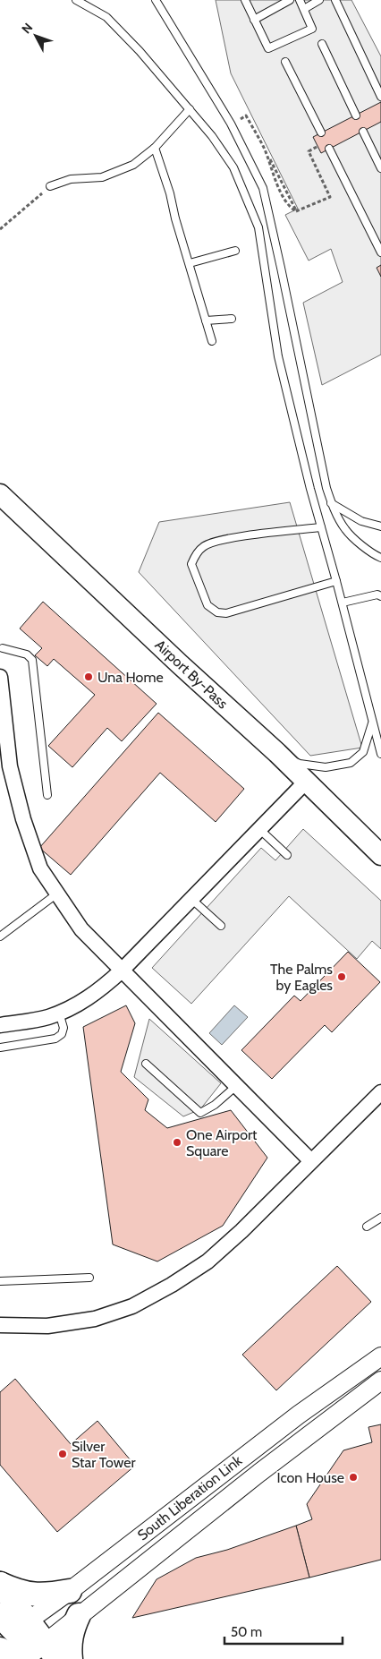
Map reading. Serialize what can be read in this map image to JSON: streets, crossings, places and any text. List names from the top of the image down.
{
  "streets": {
    "main road": ["Airport By-Pass"],
    "street": ["South Liberation Link"]
  },
  "places": [
    "Una Home",
    "The Palms by Eagles",
    "One Airport Square",
    "Silver Star Tower",
    "Icon House"
  ],
  "scale_bar": "50 m",
  "north": "top left"
}
